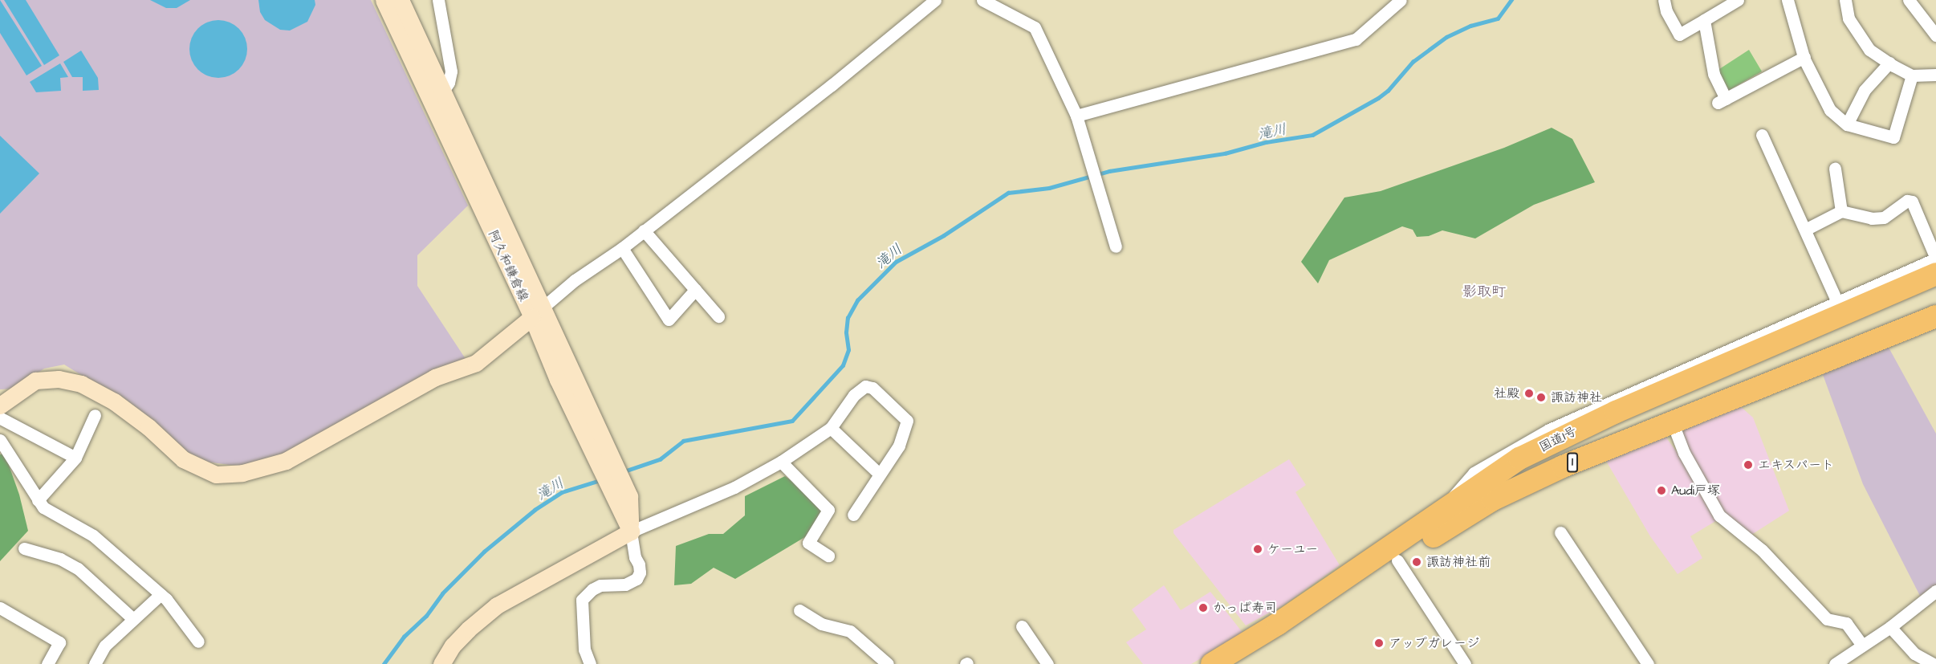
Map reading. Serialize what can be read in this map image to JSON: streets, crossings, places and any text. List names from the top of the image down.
{
  "streets": {
    "highway": ["国道1号", "1"],
    "main road": ["阿久和鎌倉線"]
  },
  "crossings": [
    ["国道1号", "1"]
  ],
  "districts": ["影取町"],
  "water": ["滝川"],
  "places": [
    "社殿",
    "諏訪神社",
    "エキスパート",
    "Audi戸塚",
    "ケーユー",
    "諏訪神社前",
    "かっぱ寿司",
    "アップガレージ"
  ]
}
